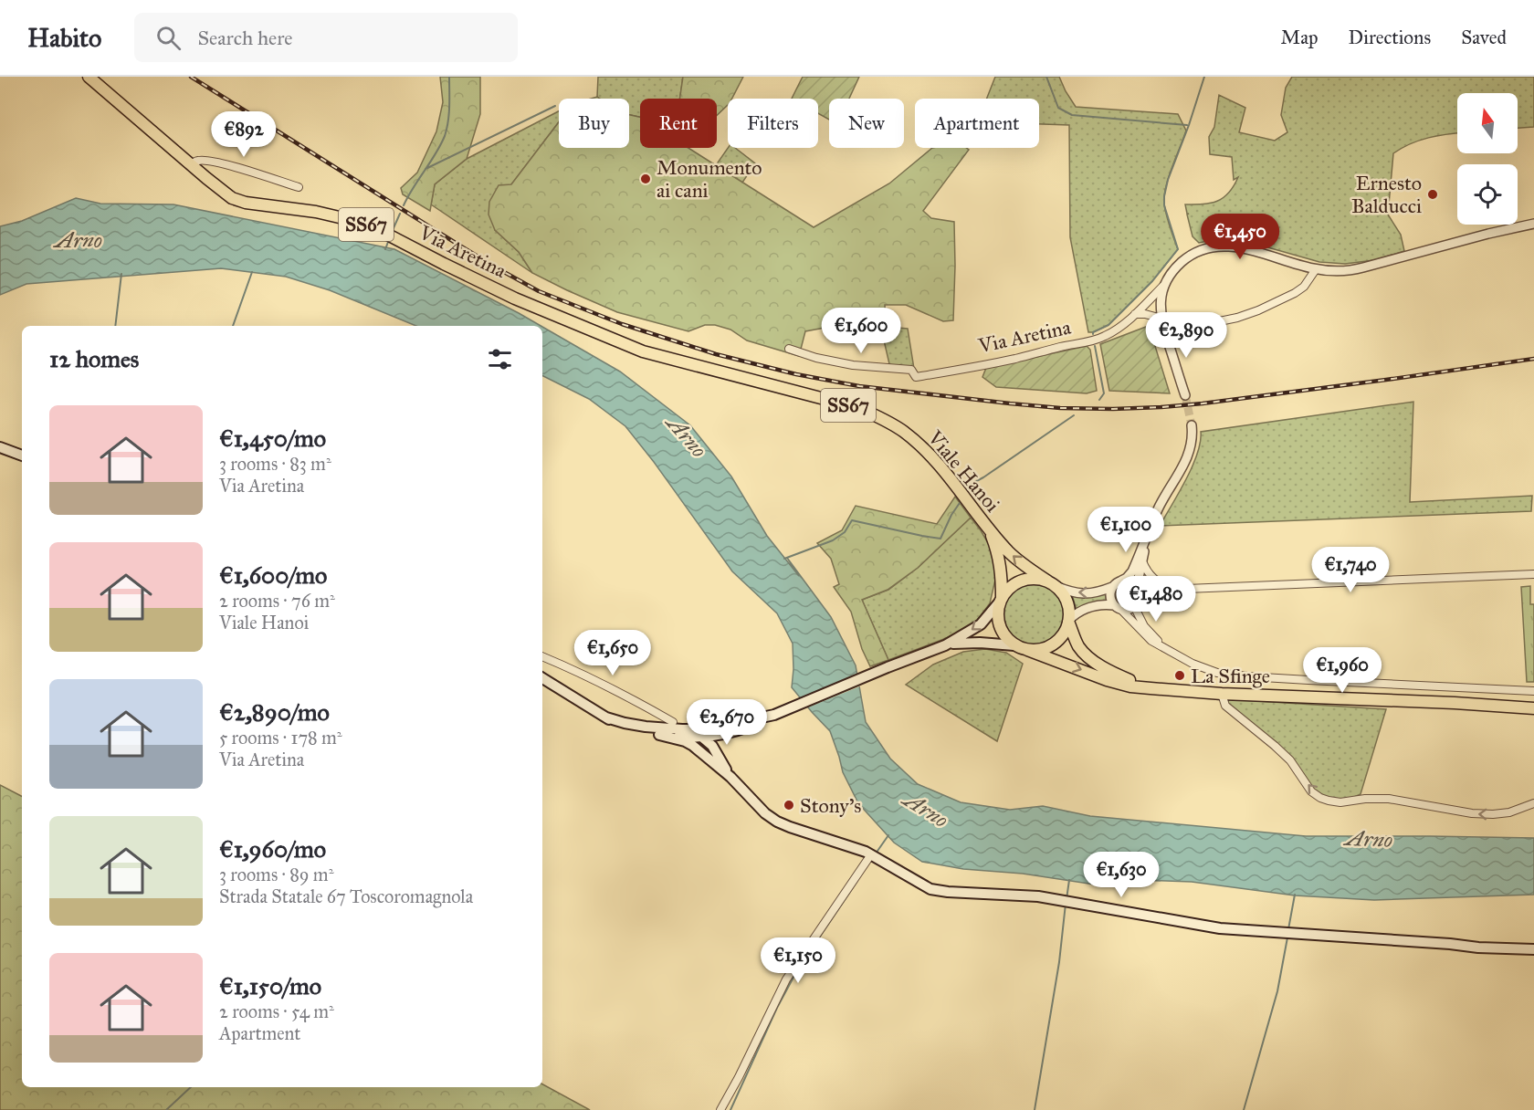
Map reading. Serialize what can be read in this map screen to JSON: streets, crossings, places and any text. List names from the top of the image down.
{
  "streets": {
    "main road": ["SS67", "Via Aretina", "Viale Hanoi"]
  },
  "crossings": [
    ["Via Aretina", "Viale Hanoi"]
  ],
  "water": ["Arno"],
  "places": [
    "Monumento ai cani",
    "Ernesto Balducci",
    "La Sfinge",
    "Stony's"
  ],
  "north": "top",
  "page": {
    "header": "Habito",
    "search": "Search here",
    "nav": ["Map", "Directions", "Saved"],
    "chip": [
      "Buy",
      "Rent",
      "Filters",
      "New",
      "Apartment"
    ],
    "price": [
      "€892",
      "€1,450",
      "€1,600",
      "€2,890",
      "€1,100",
      "€1,740",
      "€1,480",
      "€1,650",
      "€1,960",
      "€2,670",
      "€1,630",
      "€1,150"
    ],
    "heading": "12 homes",
    "list": [
      {
        "name": "€1,450/mo",
        "note": "3 rooms · 83 m² · Via Aretina"
      },
      {
        "name": "€1,600/mo",
        "note": "2 rooms · 76 m² · Viale Hanoi"
      },
      {
        "name": "€2,890/mo",
        "note": "5 rooms · 178 m² · Via Aretina"
      },
      {
        "name": "€1,960/mo",
        "note": "3 rooms · 89 m² · Strada Statale 67 Toscoromagnola"
      },
      {
        "name": "€1,150/mo",
        "note": "2 rooms · 54 m² · Apartment"
      }
    ]
  }
}
